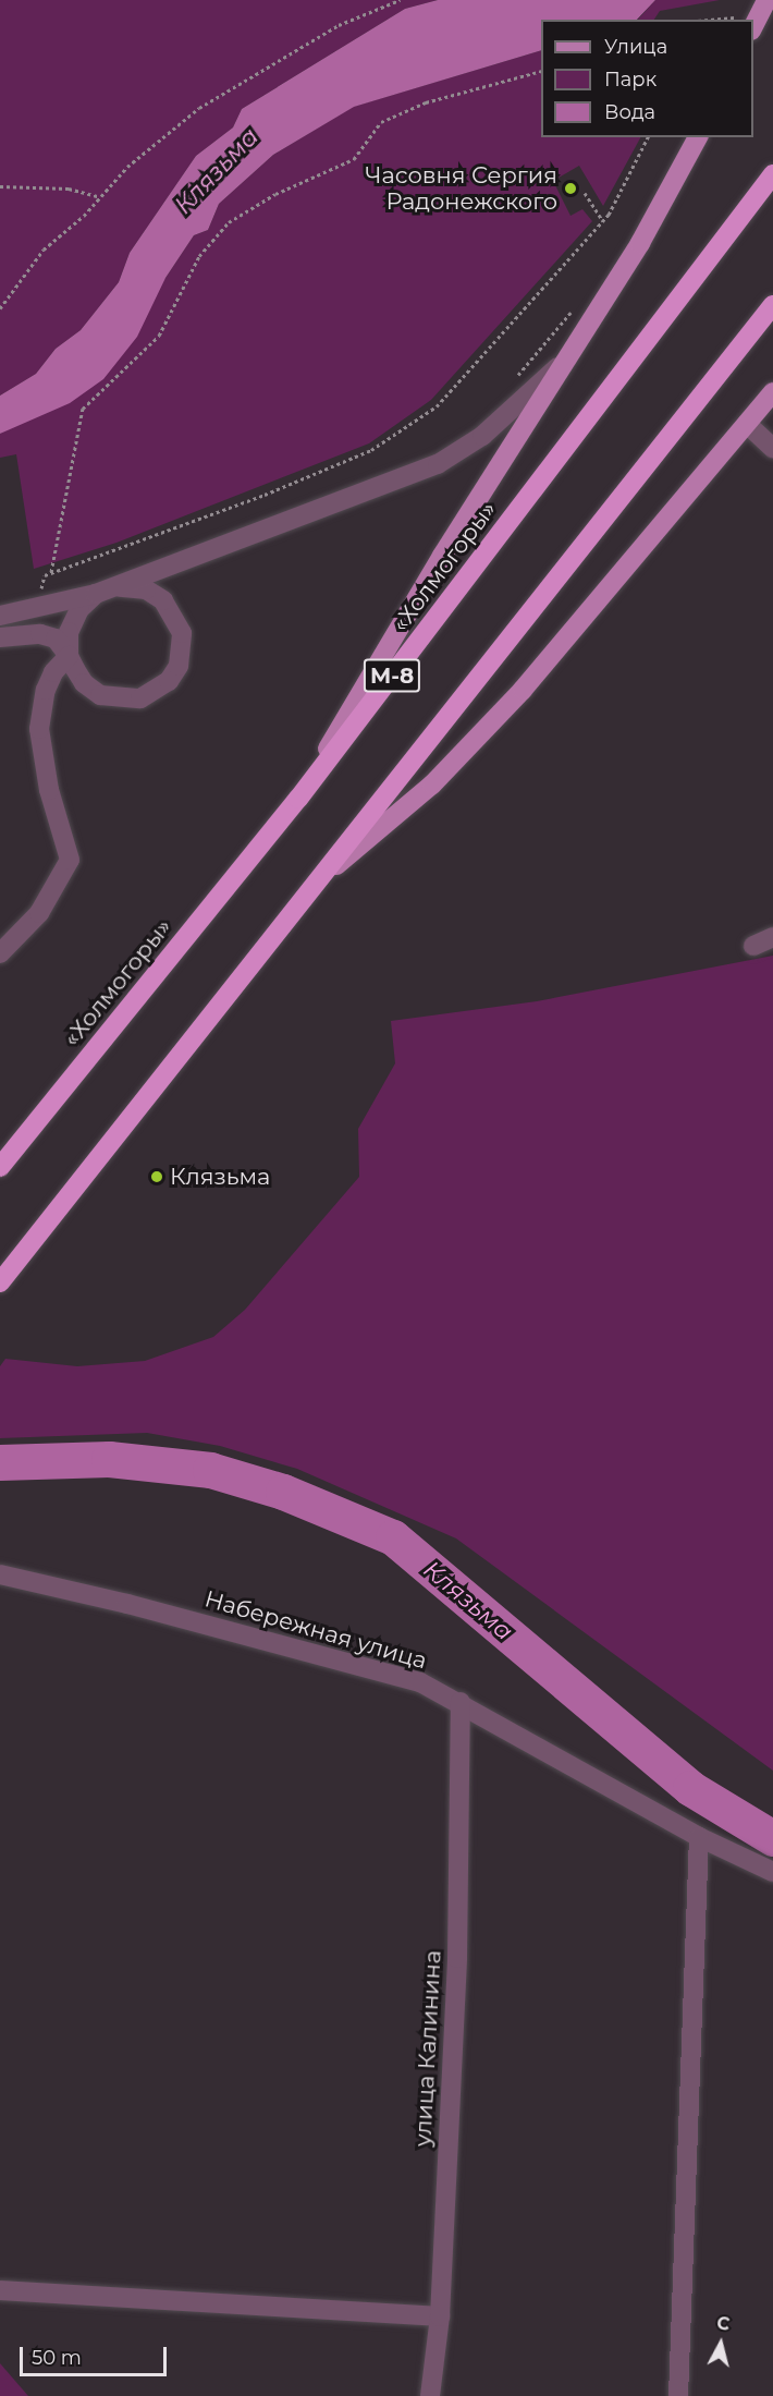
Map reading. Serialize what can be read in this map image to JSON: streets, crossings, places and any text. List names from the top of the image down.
{
  "streets": {
    "highway": ["«Холмогоры»", "М-8"],
    "street": ["Набережная улица", "улица Калинина"]
  },
  "crossings": [
    ["Набережная улица", "улица Калинина"]
  ],
  "water": ["Клязьма"],
  "places": ["Часовня Сергия Радонежского", "Клязьма"],
  "legend": ["Улица", "Парк", "Вода"],
  "scale_bar": "50 m",
  "north": "top"
}
